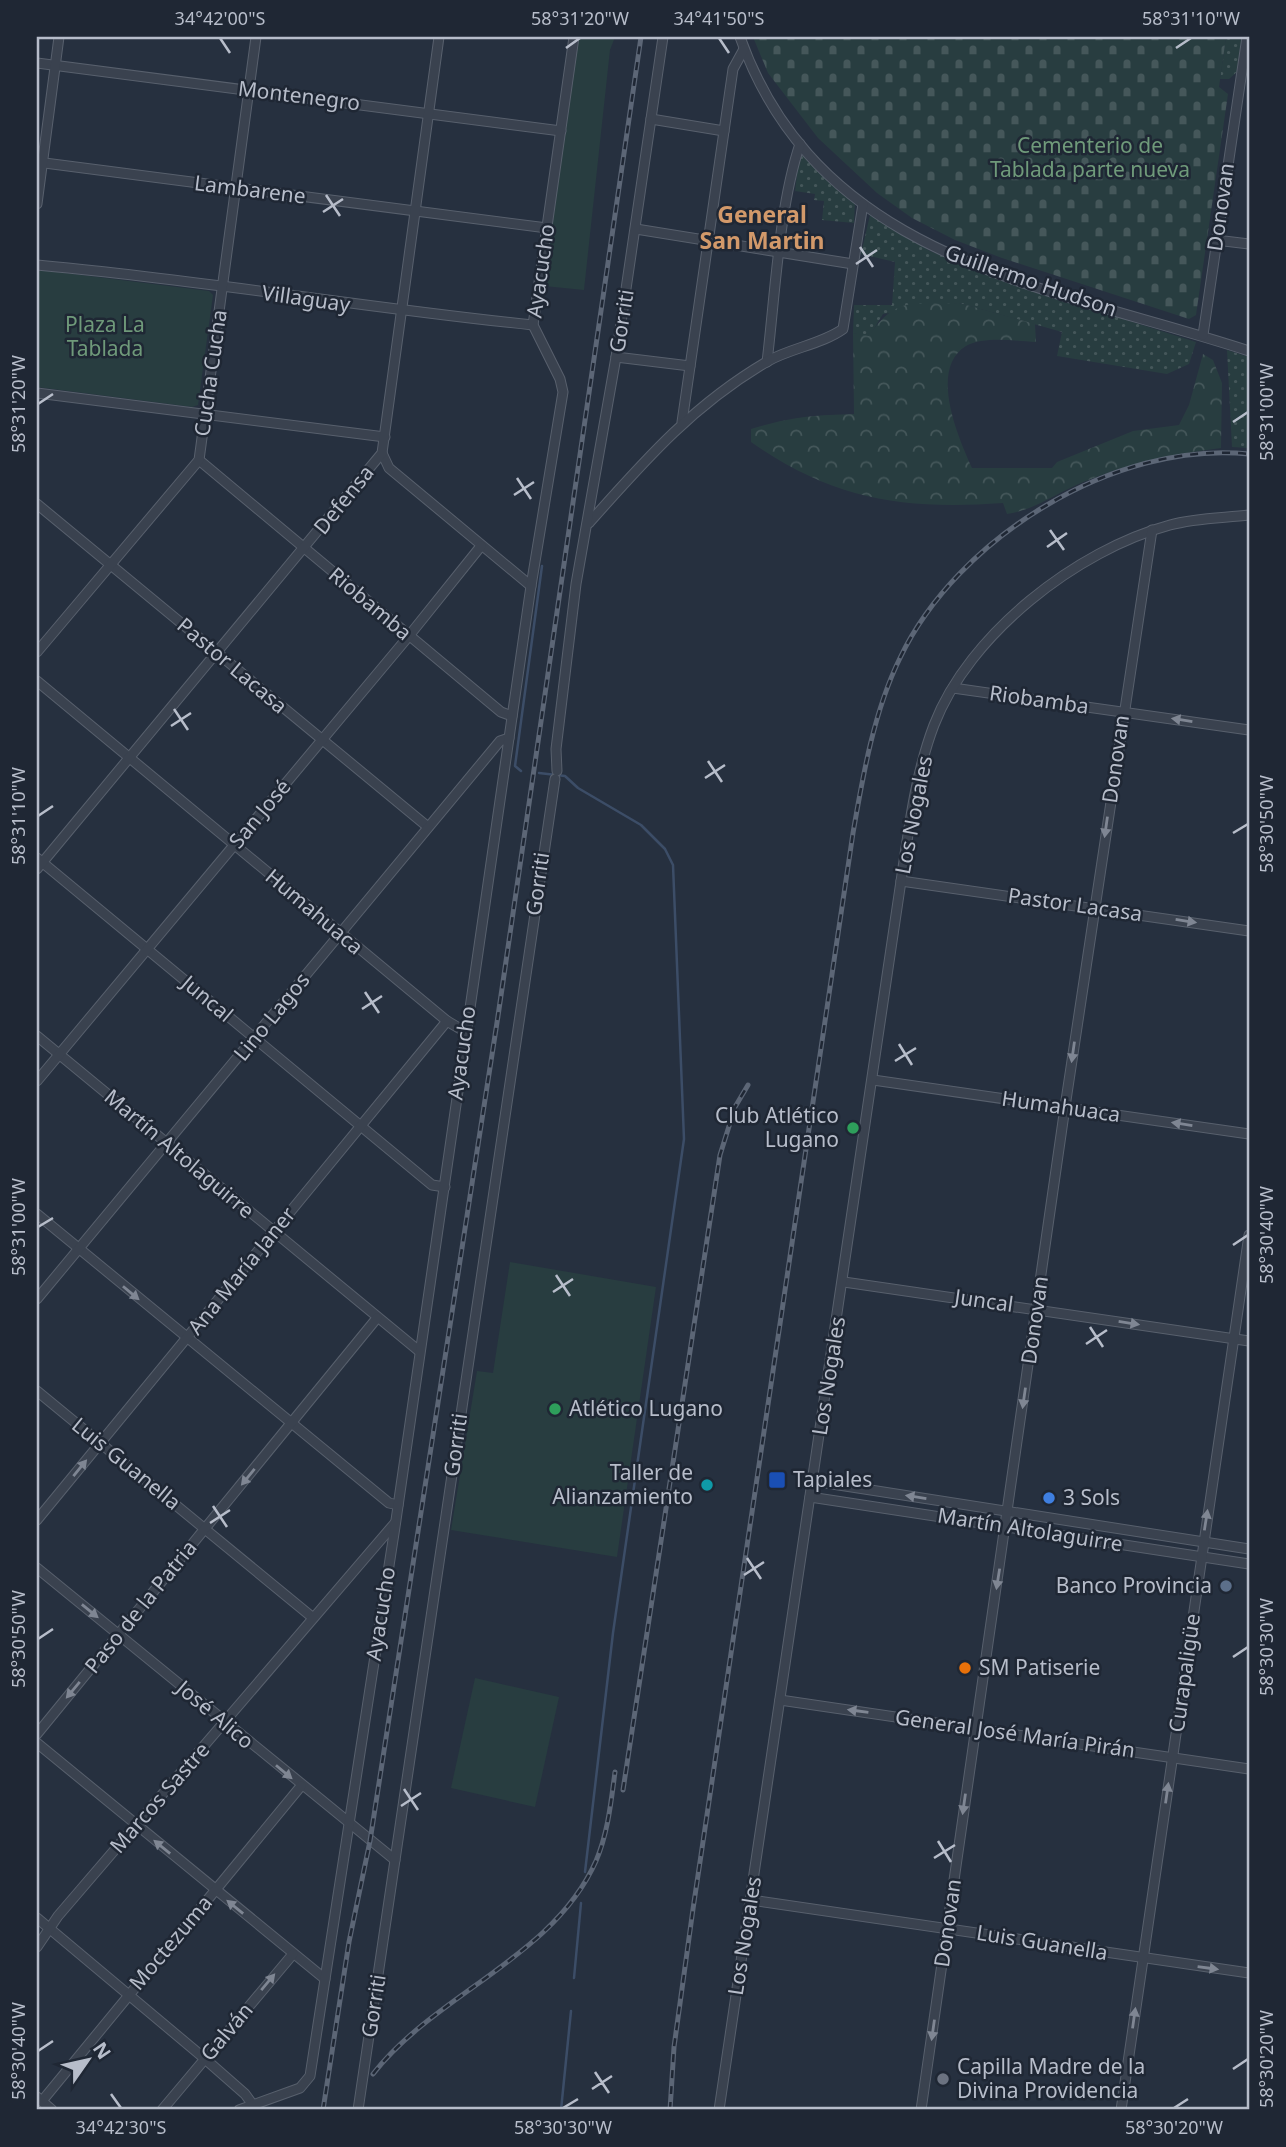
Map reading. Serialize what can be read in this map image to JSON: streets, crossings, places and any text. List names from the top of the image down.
{
  "streets": {
    "street": [
      "Montenegro",
      "Lambarene",
      "Donovan",
      "Ayacucho",
      "Guillermo Hudson",
      "Villaguay",
      "Gorriti",
      "Cucha Cucha",
      "Defensa",
      "Riobamba",
      "Pastor Lacasa",
      "San José",
      "Los Nogales",
      "Humahuaca",
      "Juncal",
      "Lino Lagos",
      "Martín Altolaguirre",
      "Ana María Janer",
      "Luis Guanella",
      "Paso de la Patria",
      "Curapaligüe",
      "José Alico",
      "General José María Pirán",
      "Marcos Sastre",
      "Moctezuma",
      "Galván"
    ]
  },
  "crossings": [
    ["Montenegro", "Ayacucho"],
    ["Montenegro", "Cucha Cucha"],
    ["Montenegro", "Defensa"],
    ["Lambarene", "Ayacucho"],
    ["Lambarene", "Cucha Cucha"],
    ["Lambarene", "Defensa"],
    ["Donovan", "Guillermo Hudson"],
    ["Donovan", "Riobamba"],
    ["Donovan", "Pastor Lacasa"],
    ["Donovan", "Los Nogales"],
    ["Donovan", "Humahuaca"],
    ["Donovan", "Juncal"],
    ["Donovan", "Martín Altolaguirre"],
    ["Donovan", "Luis Guanella"],
    ["Donovan", "General José María Pirán"],
    ["Ayacucho", "Villaguay"],
    ["Ayacucho", "Riobamba"],
    ["Ayacucho", "Humahuaca"],
    ["Ayacucho", "Juncal"],
    ["Ayacucho", "Lino Lagos"],
    ["Ayacucho", "Martín Altolaguirre"],
    ["Ayacucho", "José Alico"],
    ["Ayacucho", "Marcos Sastre"],
    ["Villaguay", "Cucha Cucha"],
    ["Villaguay", "Defensa"],
    ["Gorriti", "José Alico"],
    ["Cucha Cucha", "Riobamba"],
    ["Cucha Cucha", "Pastor Lacasa"],
    ["Defensa", "Riobamba"],
    ["Defensa", "Pastor Lacasa"],
    ["Defensa", "Humahuaca"],
    ["Defensa", "Juncal"],
    ["Riobamba", "San José"],
    ["Riobamba", "Los Nogales"],
    ["Pastor Lacasa", "San José"],
    ["Pastor Lacasa", "Los Nogales"],
    ["Pastor Lacasa", "Lino Lagos"],
    ["San José", "Humahuaca"],
    ["San José", "Juncal"],
    ["San José", "Martín Altolaguirre"],
    ["Los Nogales", "Humahuaca"],
    ["Los Nogales", "Juncal"],
    ["Los Nogales", "Martín Altolaguirre"],
    ["Los Nogales", "Luis Guanella"],
    ["Los Nogales", "General José María Pirán"],
    ["Humahuaca", "Lino Lagos"],
    ["Humahuaca", "Ana María Janer"],
    ["Juncal", "Lino Lagos"],
    ["Juncal", "Ana María Janer"],
    ["Juncal", "Curapaligüe"],
    ["Lino Lagos", "Martín Altolaguirre"],
    ["Martín Altolaguirre", "Ana María Janer"],
    ["Martín Altolaguirre", "Paso de la Patria"],
    ["Martín Altolaguirre", "Curapaligüe"],
    ["Ana María Janer", "Luis Guanella"],
    ["Luis Guanella", "Paso de la Patria"],
    ["Luis Guanella", "Curapaligüe"],
    ["Luis Guanella", "Marcos Sastre"],
    ["Paso de la Patria", "José Alico"],
    ["Curapaligüe", "General José María Pirán"],
    ["José Alico", "Marcos Sastre"],
    ["José Alico", "Moctezuma"]
  ],
  "one_way": [
    "Donovan",
    "Paso de la Patria",
    "Curapaligüe",
    "José Alico",
    "General José María Pirán",
    "Galván"
  ],
  "districts": ["General San Martin"],
  "parks": ["Cementerio de Tablada parte nueva", "Plaza La Tablada"],
  "places": {
    "other": [
      "Club Atlético Lugano",
      "Atlético Lugano",
      "Taller de Alianzamiento",
      "3 Sols",
      "Banco Provincia",
      "SM Patiserie",
      "Capilla Madre de la Divina Providencia"
    ],
    "transit": ["Tapiales"]
  },
  "north": "top right",
  "coordinates": [
    "34°42'00\"S",
    "58°31'20\"W",
    "34°41'50\"S",
    "58°31'10\"W",
    "58°31'00\"W",
    "58°30'50\"W",
    "58°30'40\"W",
    "58°30'30\"W",
    "58°30'20\"W",
    "34°42'30\"S"
  ]
}
